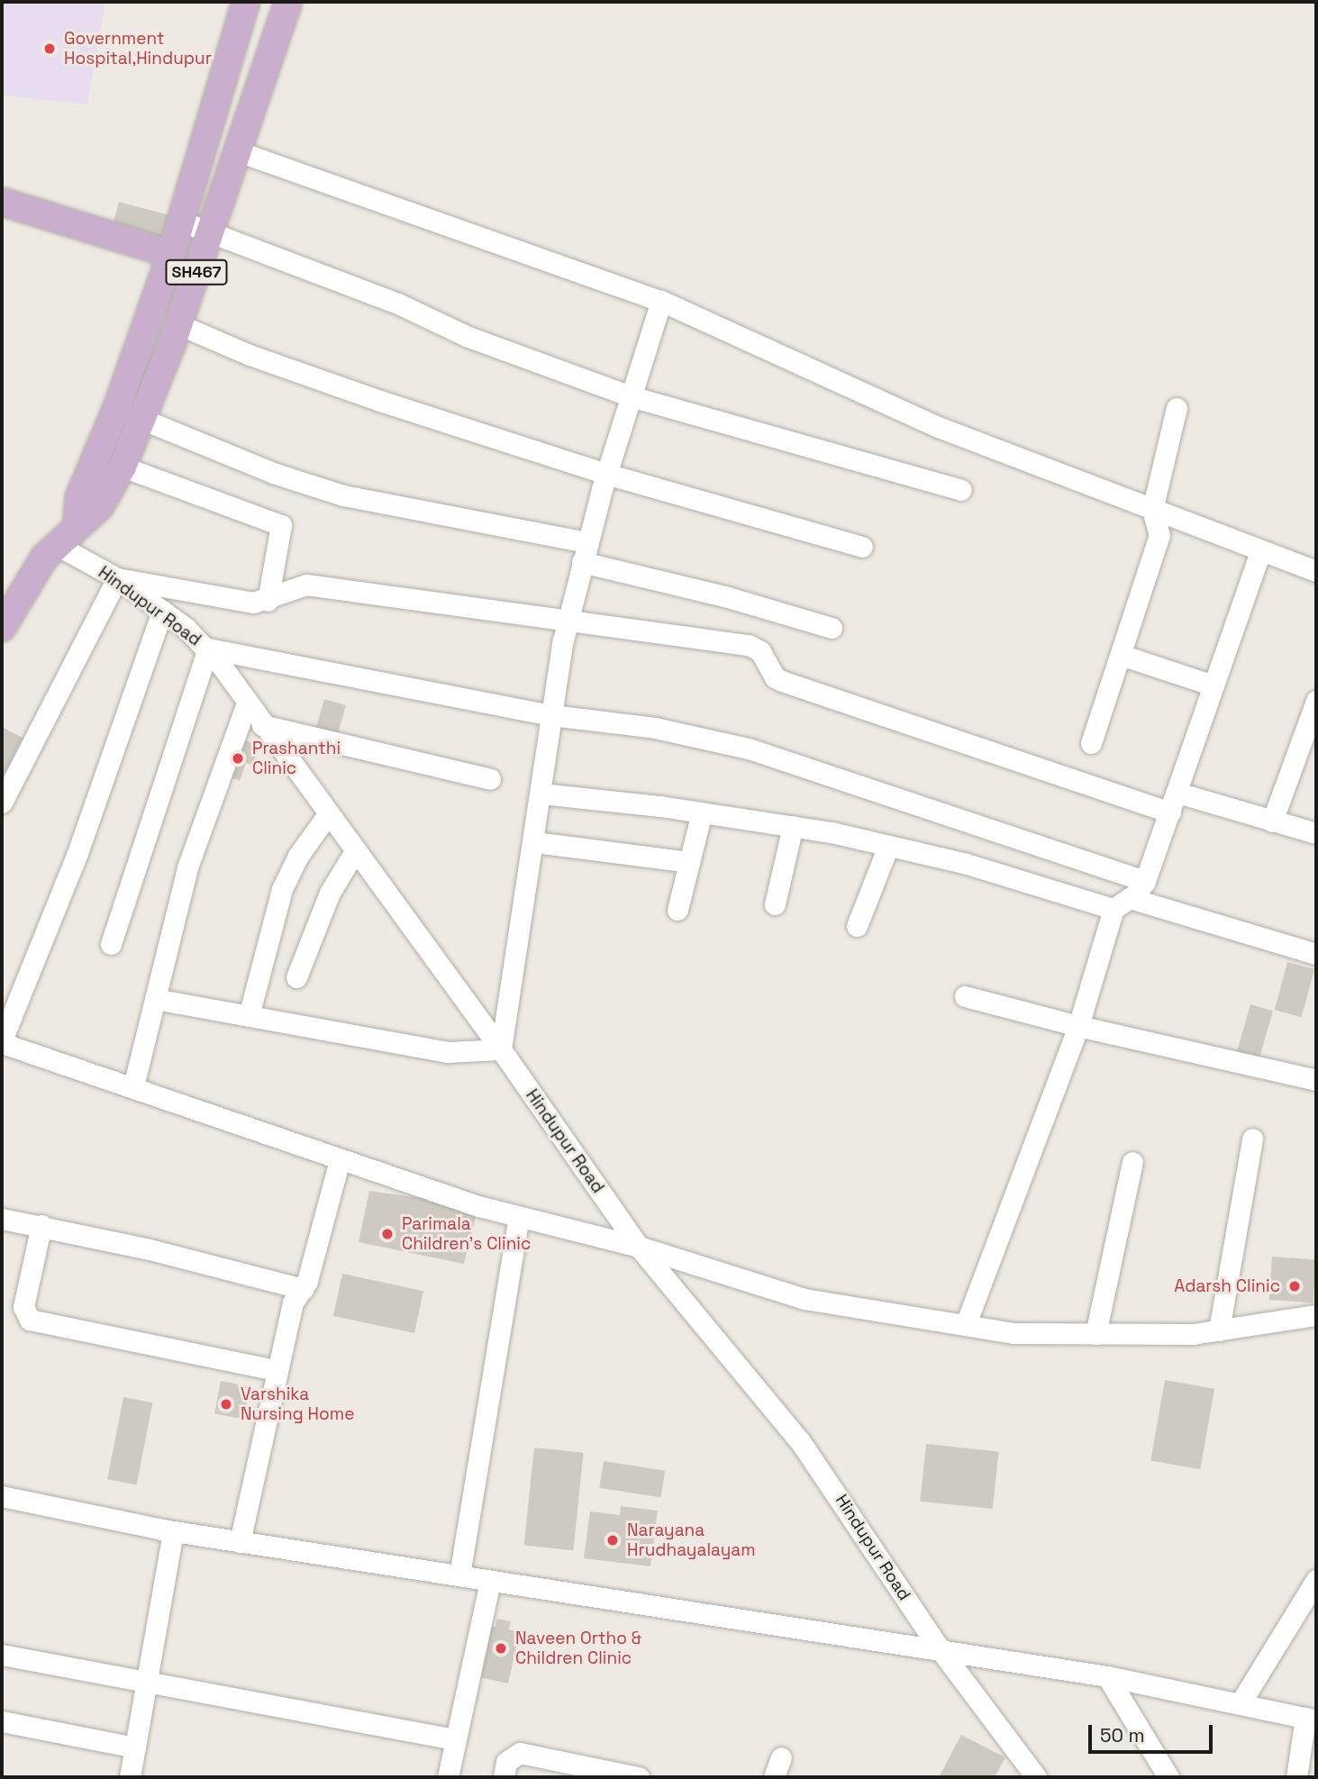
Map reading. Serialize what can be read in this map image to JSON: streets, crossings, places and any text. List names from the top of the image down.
{
  "streets": {
    "main road": ["SH467"],
    "street": ["Hindupur Road"]
  },
  "crossings": [
    ["SH467", "Hindupur Road"]
  ],
  "places": [
    "Government Hospital,Hindupur",
    "Prashanthi Clinic",
    "Parimala Children's Clinic",
    "Adarsh Clinic",
    "Varshika Nursing Home",
    "Narayana Hrudhayalayam",
    "Naveen Ortho & Children Clinic"
  ],
  "scale_bar": "50 m"
}
